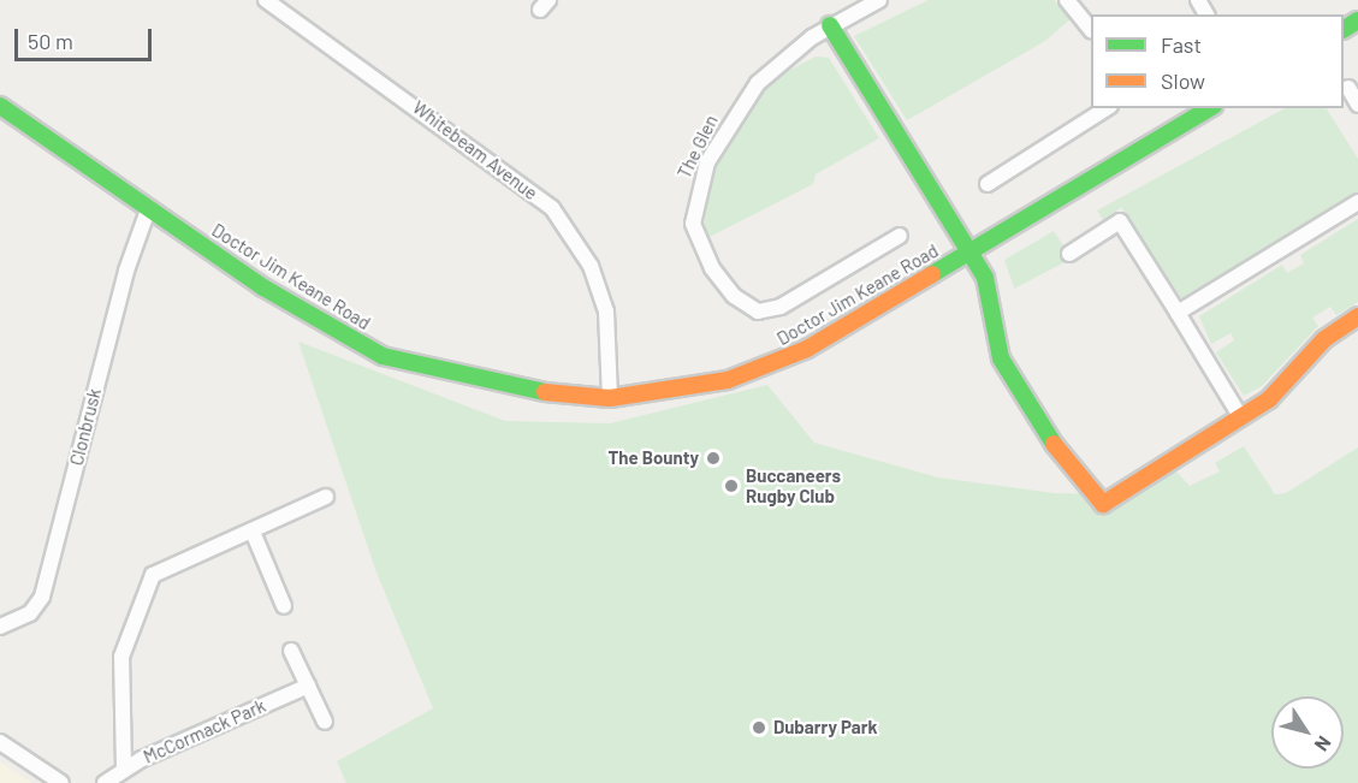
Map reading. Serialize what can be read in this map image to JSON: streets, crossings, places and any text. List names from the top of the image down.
{
  "streets": {
    "street": [
      "The Glen",
      "Whitebeam Avenue",
      "Doctor Jim Keane Road",
      "Clonbrusk",
      "McCormack Park"
    ]
  },
  "crossings": [
    ["Whitebeam Avenue", "Doctor Jim Keane Road"],
    ["Doctor Jim Keane Road", "Clonbrusk"]
  ],
  "places": ["The Bounty", "Buccaneers Rugby Club", "Dubarry Park"],
  "legend": ["Fast", "Slow"],
  "scale_bar": "50 m",
  "north": "bottom right"
}
